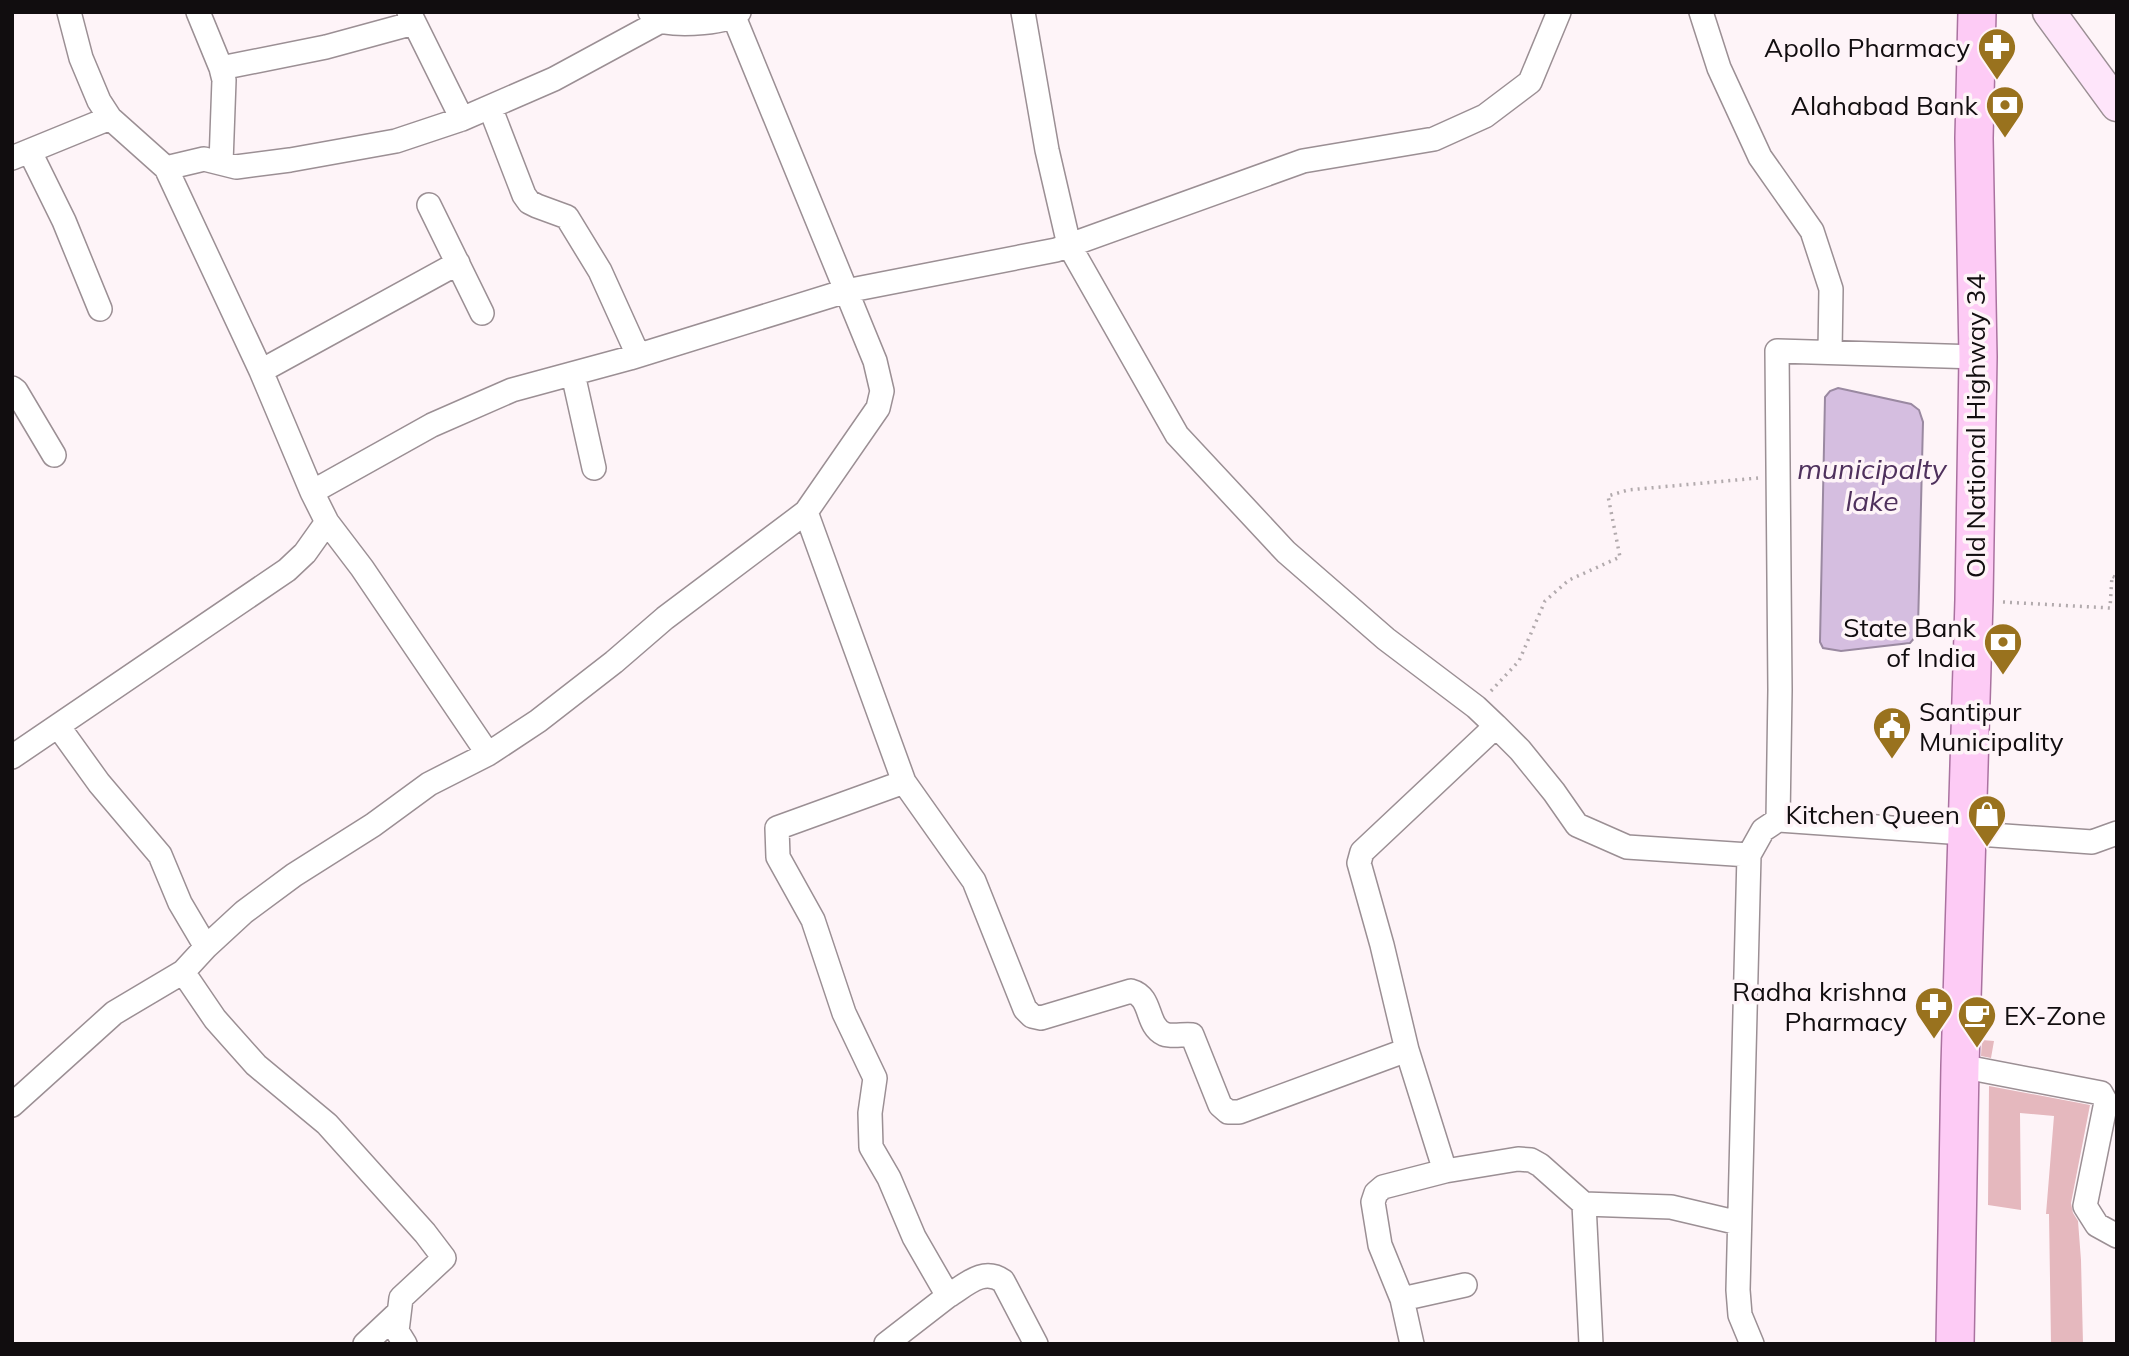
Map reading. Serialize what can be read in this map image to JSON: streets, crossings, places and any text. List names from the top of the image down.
{
  "streets": {
    "main road": ["Old National Highway 34"]
  },
  "water": ["municipalty lake"],
  "places": {
    "pharmacy": ["Apollo Pharmacy", "Radha krishna Pharmacy"],
    "bank": ["Alahabad Bank", "State Bank of India"],
    "public building": ["Santipur Municipality"],
    "shop": ["Kitchen Queen"],
    "cafe": ["EX-Zone"]
  }
}
